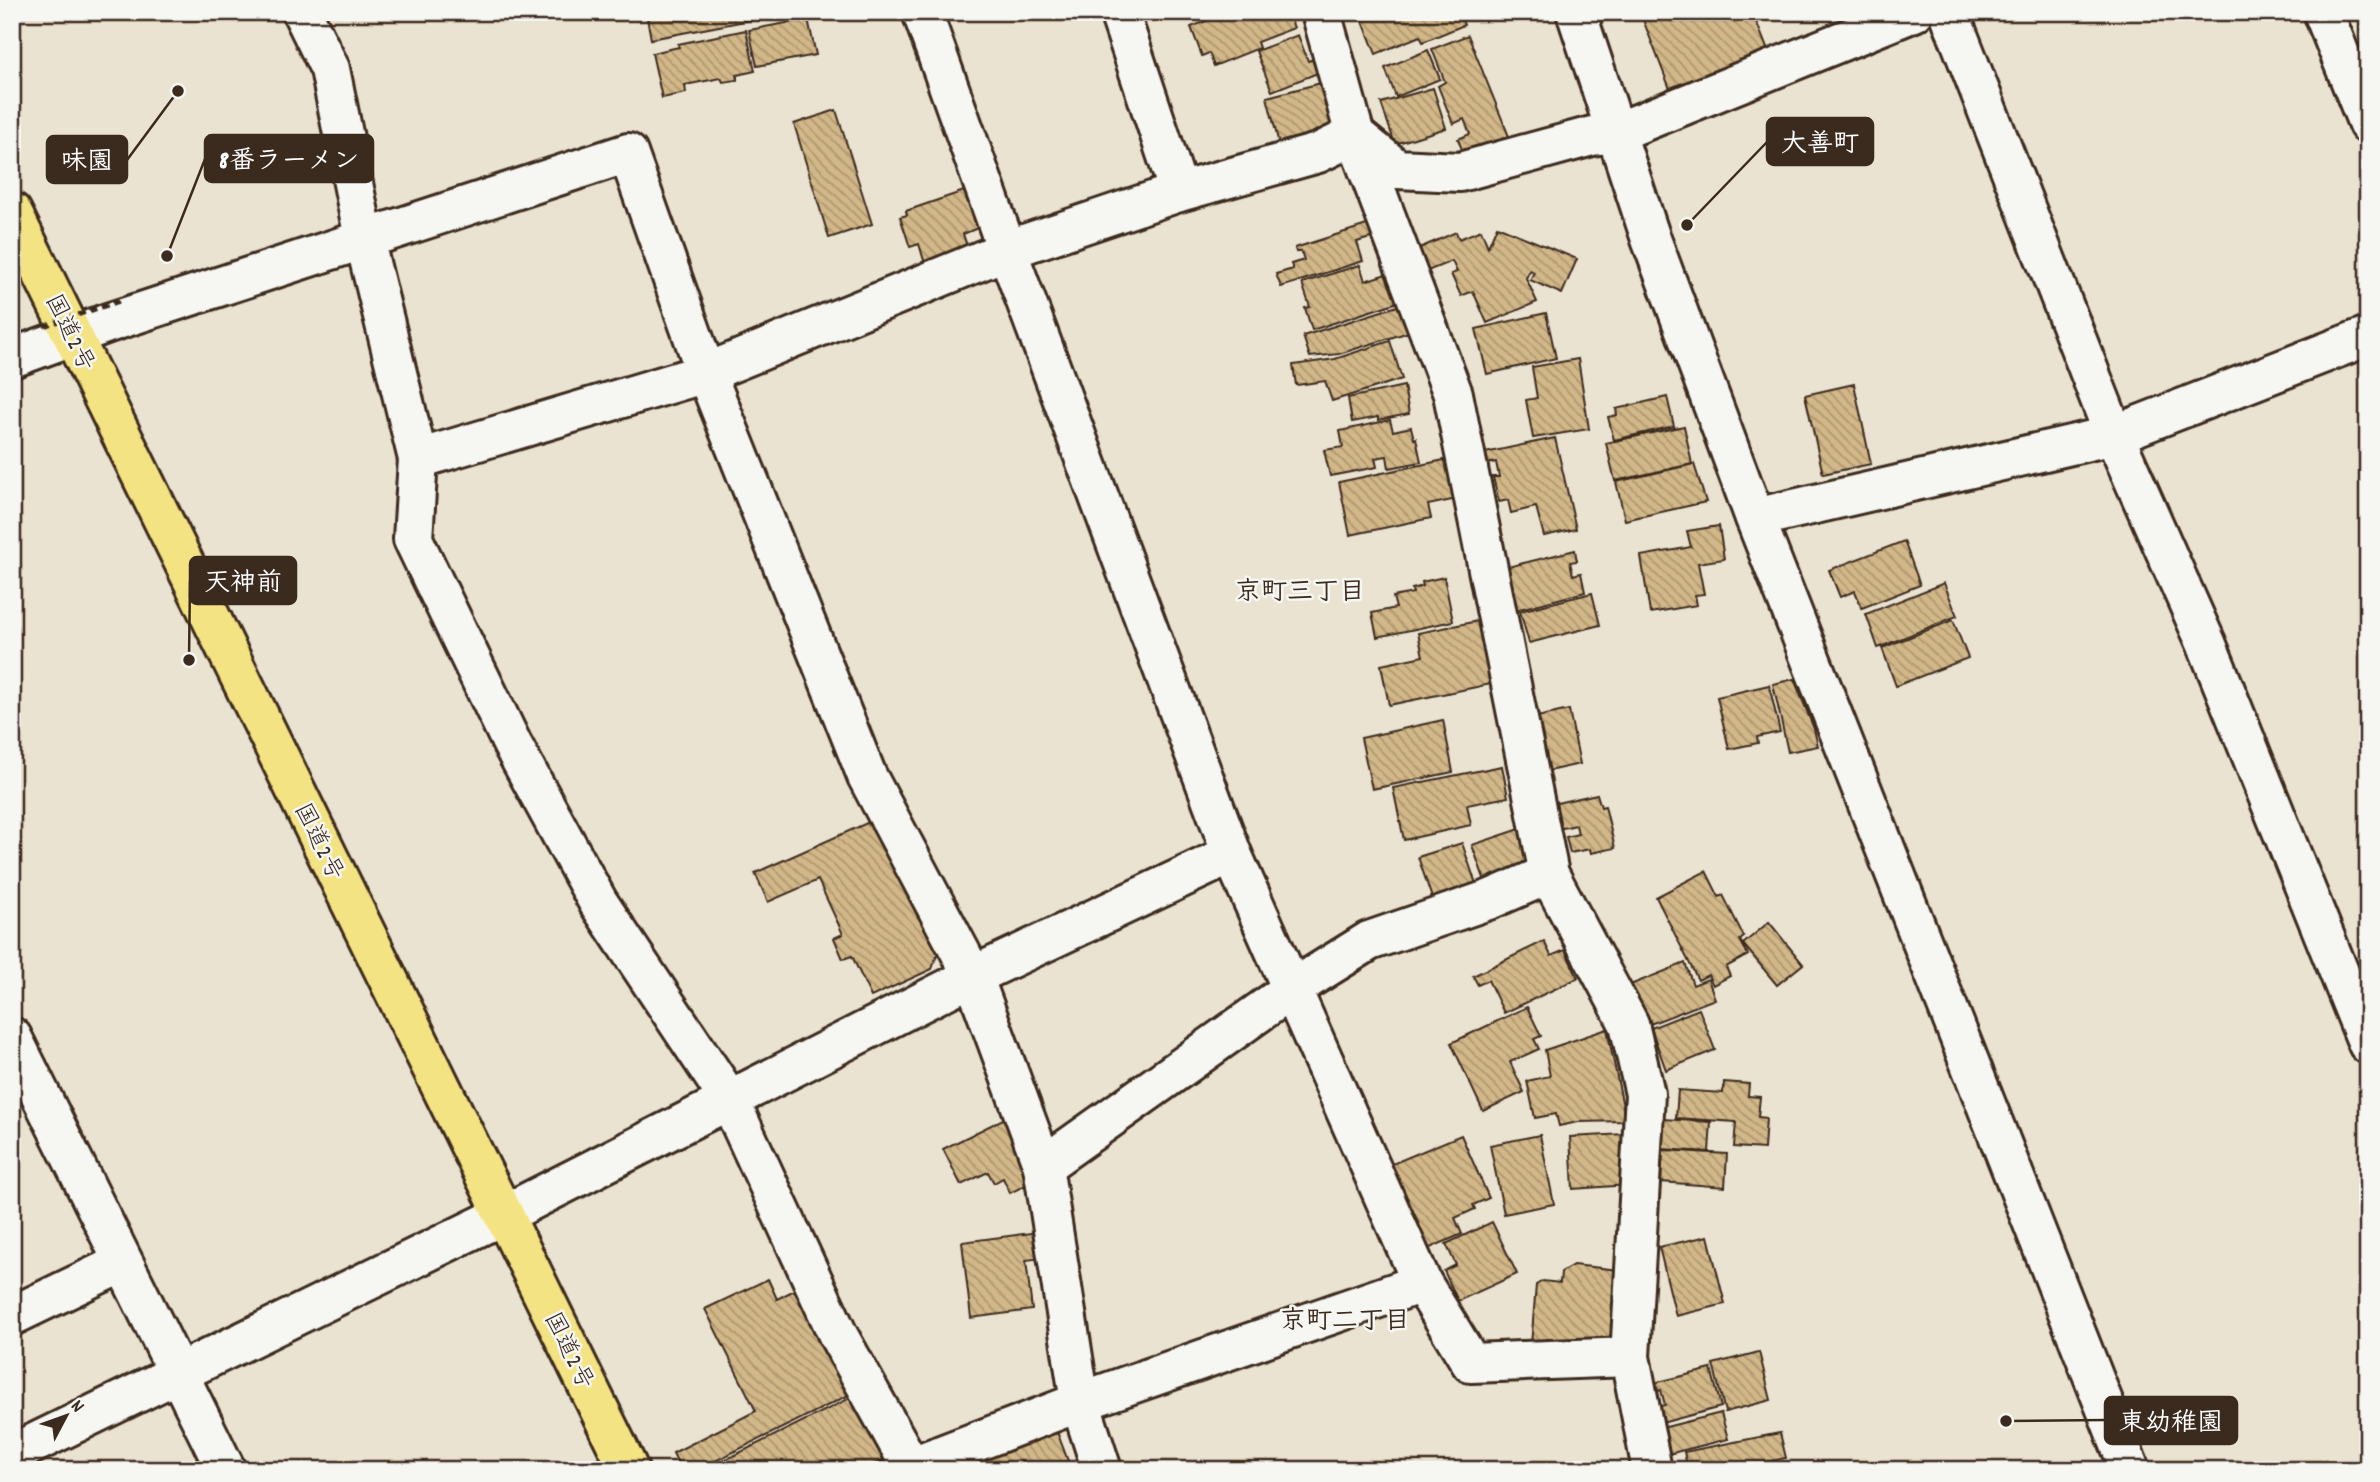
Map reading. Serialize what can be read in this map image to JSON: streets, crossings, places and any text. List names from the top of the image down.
{
  "streets": {
    "highway": ["国道2号"]
  },
  "districts": ["京町三丁目", "京町二丁目"],
  "places": [
    "味園",
    "大善町",
    "8番ラーメン",
    "天神前",
    "東幼稚園"
  ],
  "north": "top right"
}
